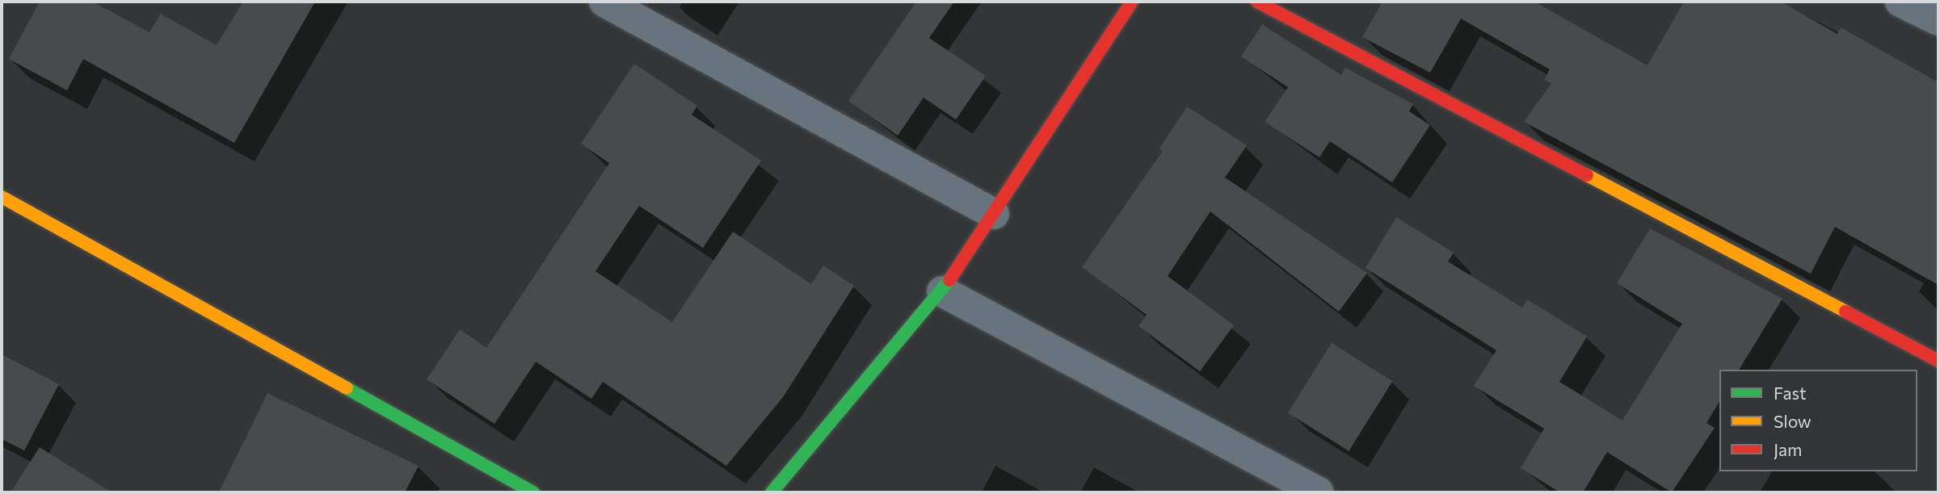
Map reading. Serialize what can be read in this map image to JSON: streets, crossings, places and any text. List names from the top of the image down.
{
  "legend": ["Fast", "Slow", "Jam"]
}
